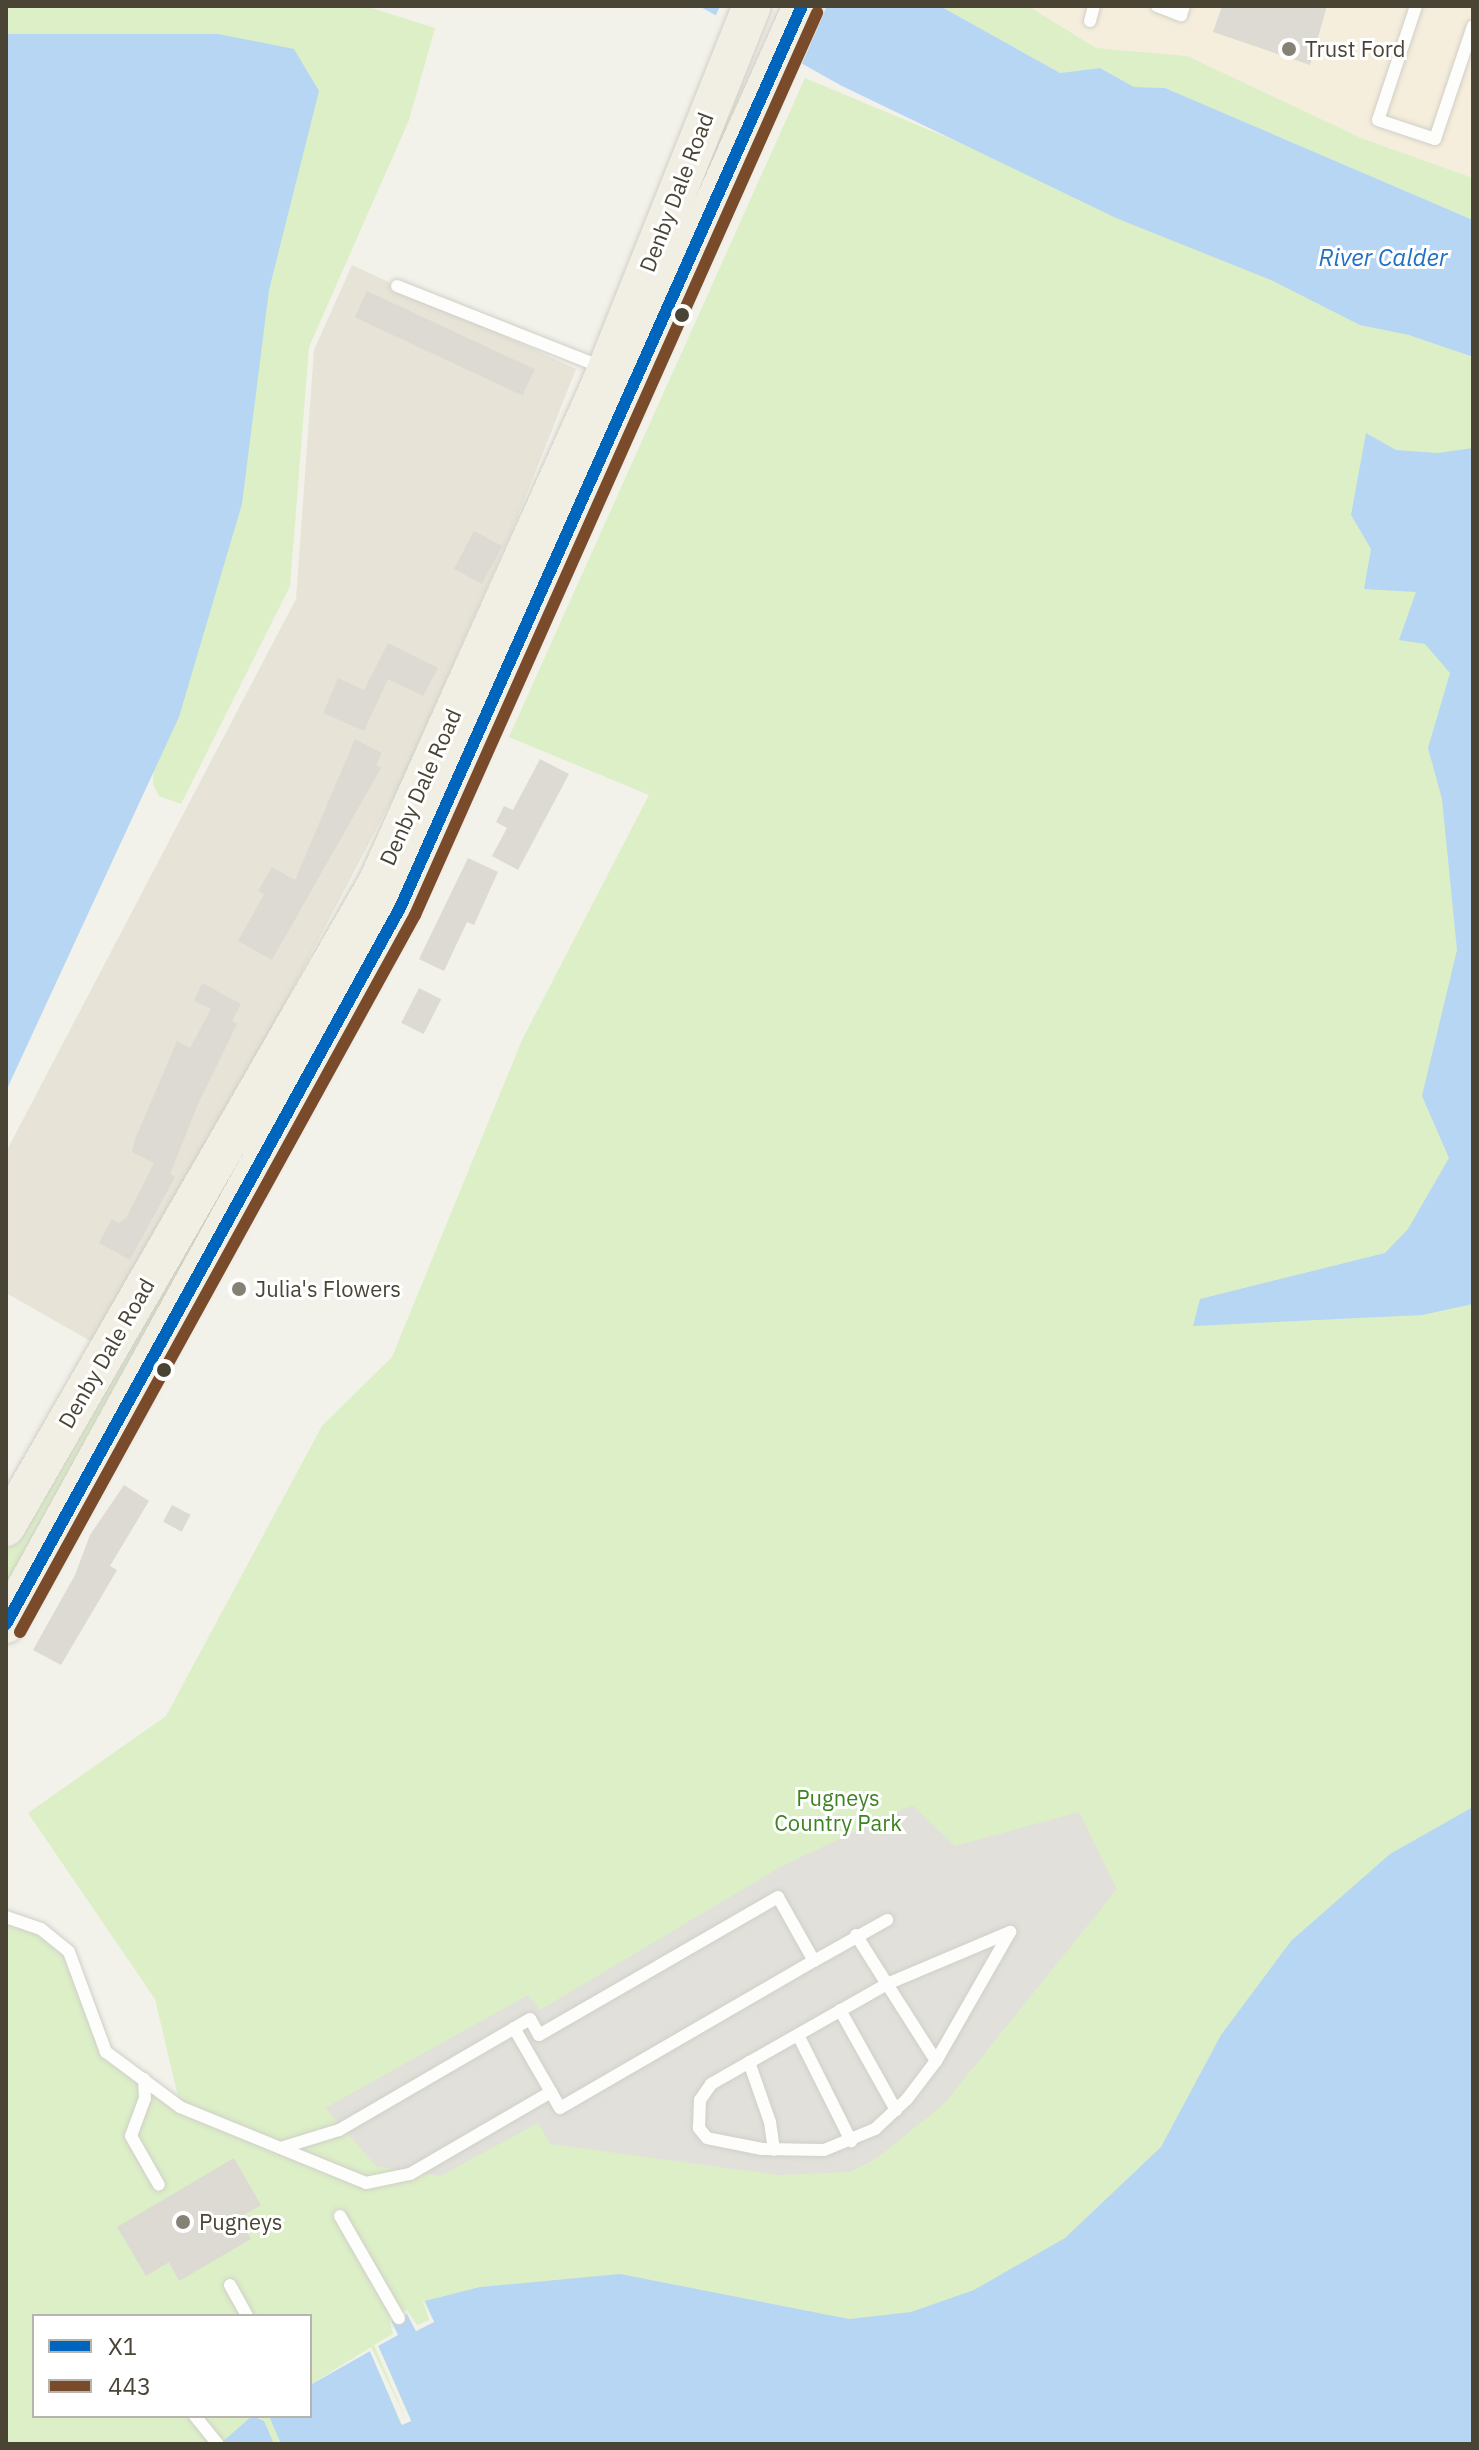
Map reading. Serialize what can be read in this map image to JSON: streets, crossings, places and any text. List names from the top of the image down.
{
  "streets": {
    "main road": ["Denby Dale Road"]
  },
  "water": ["River Calder"],
  "parks": ["Pugneys Country Park"],
  "places": ["Trust Ford", "Julia's Flowers", "Pugneys"],
  "lines": ["transit line X1", "transit line 443"],
  "legend": ["X1", "443"]
}
